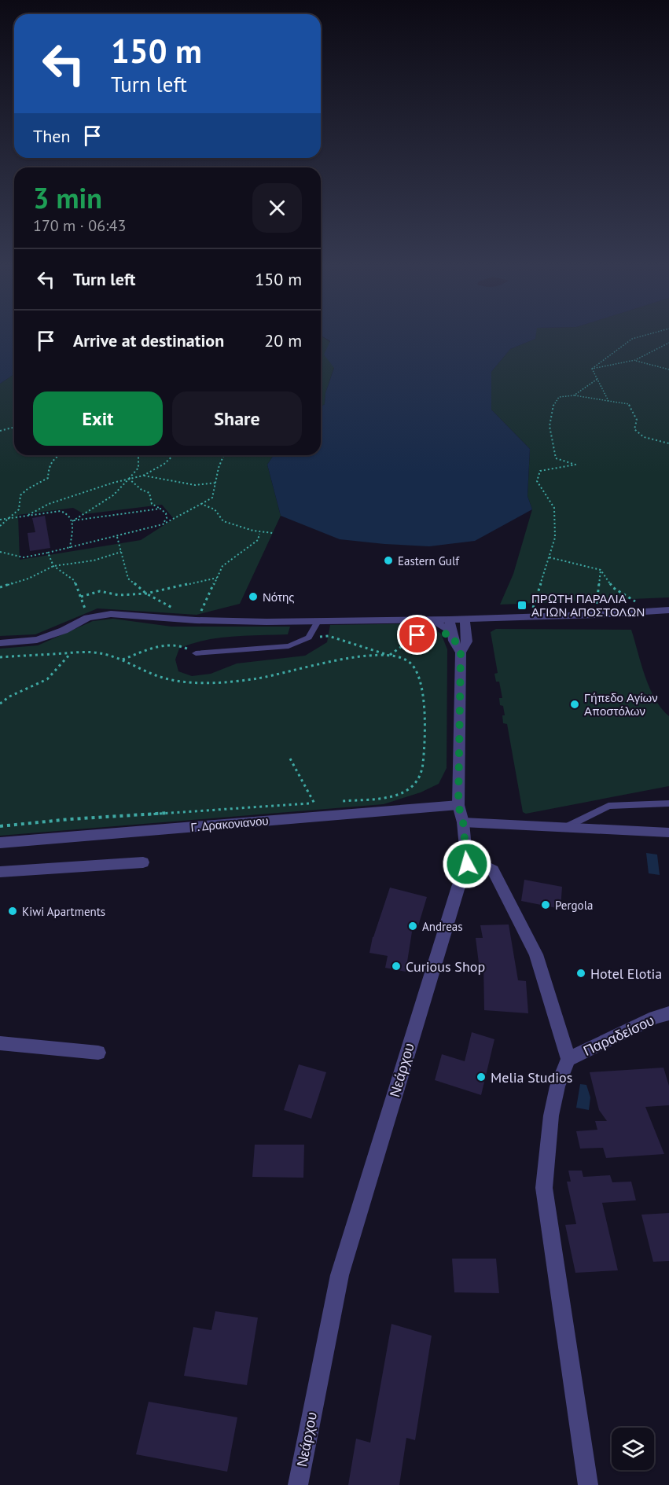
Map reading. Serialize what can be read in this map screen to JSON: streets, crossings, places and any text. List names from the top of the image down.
{
  "streets": {
    "street": ["Γ. Δρακονιανου", "Παραδείσου", "Νεάρχου"]
  },
  "crossings": [
    ["Γ. Δρακονιανου", "Νεάρχου"]
  ],
  "places": {
    "other": [
      "Eastern Gulf",
      "Νότης",
      "Γήπεδο Αγίων Αποστόλων",
      "Pergola",
      "Kiwi Apartments",
      "Andreas",
      "Curious Shop",
      "Hotel Elotia",
      "Melia Studios"
    ],
    "transit": ["ΠΡΩΤΗ ΠΑΡΑΛΙΑ ΑΓΙΩΝ ΑΠΟΣΤΟΛΩΝ"]
  },
  "page": {
    "turn": ["150 m", "Turn left"],
    "then": "Then",
    "heading": ["3 min", "170 m · 06:43"],
    "list": [
      {
        "name": "Turn left",
        "value": "150 m"
      },
      {
        "name": "Arrive at destination",
        "value": "20 m"
      }
    ],
    "buttons": ["Exit", "Share"]
  }
}
